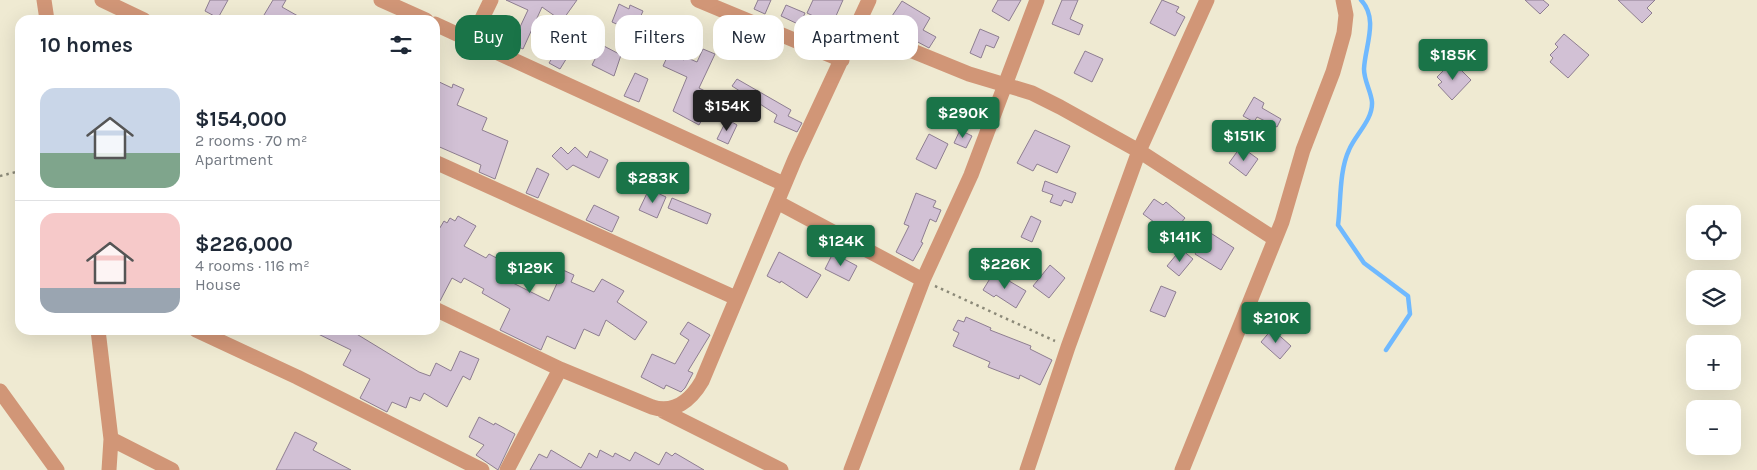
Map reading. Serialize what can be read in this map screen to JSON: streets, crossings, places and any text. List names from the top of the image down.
{
  "page": {
    "chip": [
      "Buy",
      "Rent",
      "Filters",
      "New",
      "Apartment"
    ],
    "heading": "10 homes",
    "price": [
      "$185K",
      "$154K",
      "$290K",
      "$151K",
      "$283K",
      "$141K",
      "$124K",
      "$226K",
      "$129K",
      "$210K"
    ],
    "list": [
      {
        "name": "$154,000",
        "note": "2 rooms · 70 m² · Apartment"
      },
      {
        "name": "$226,000",
        "note": "4 rooms · 116 m² · House"
      }
    ],
    "map_buttons": ["+", "−"]
  }
}
